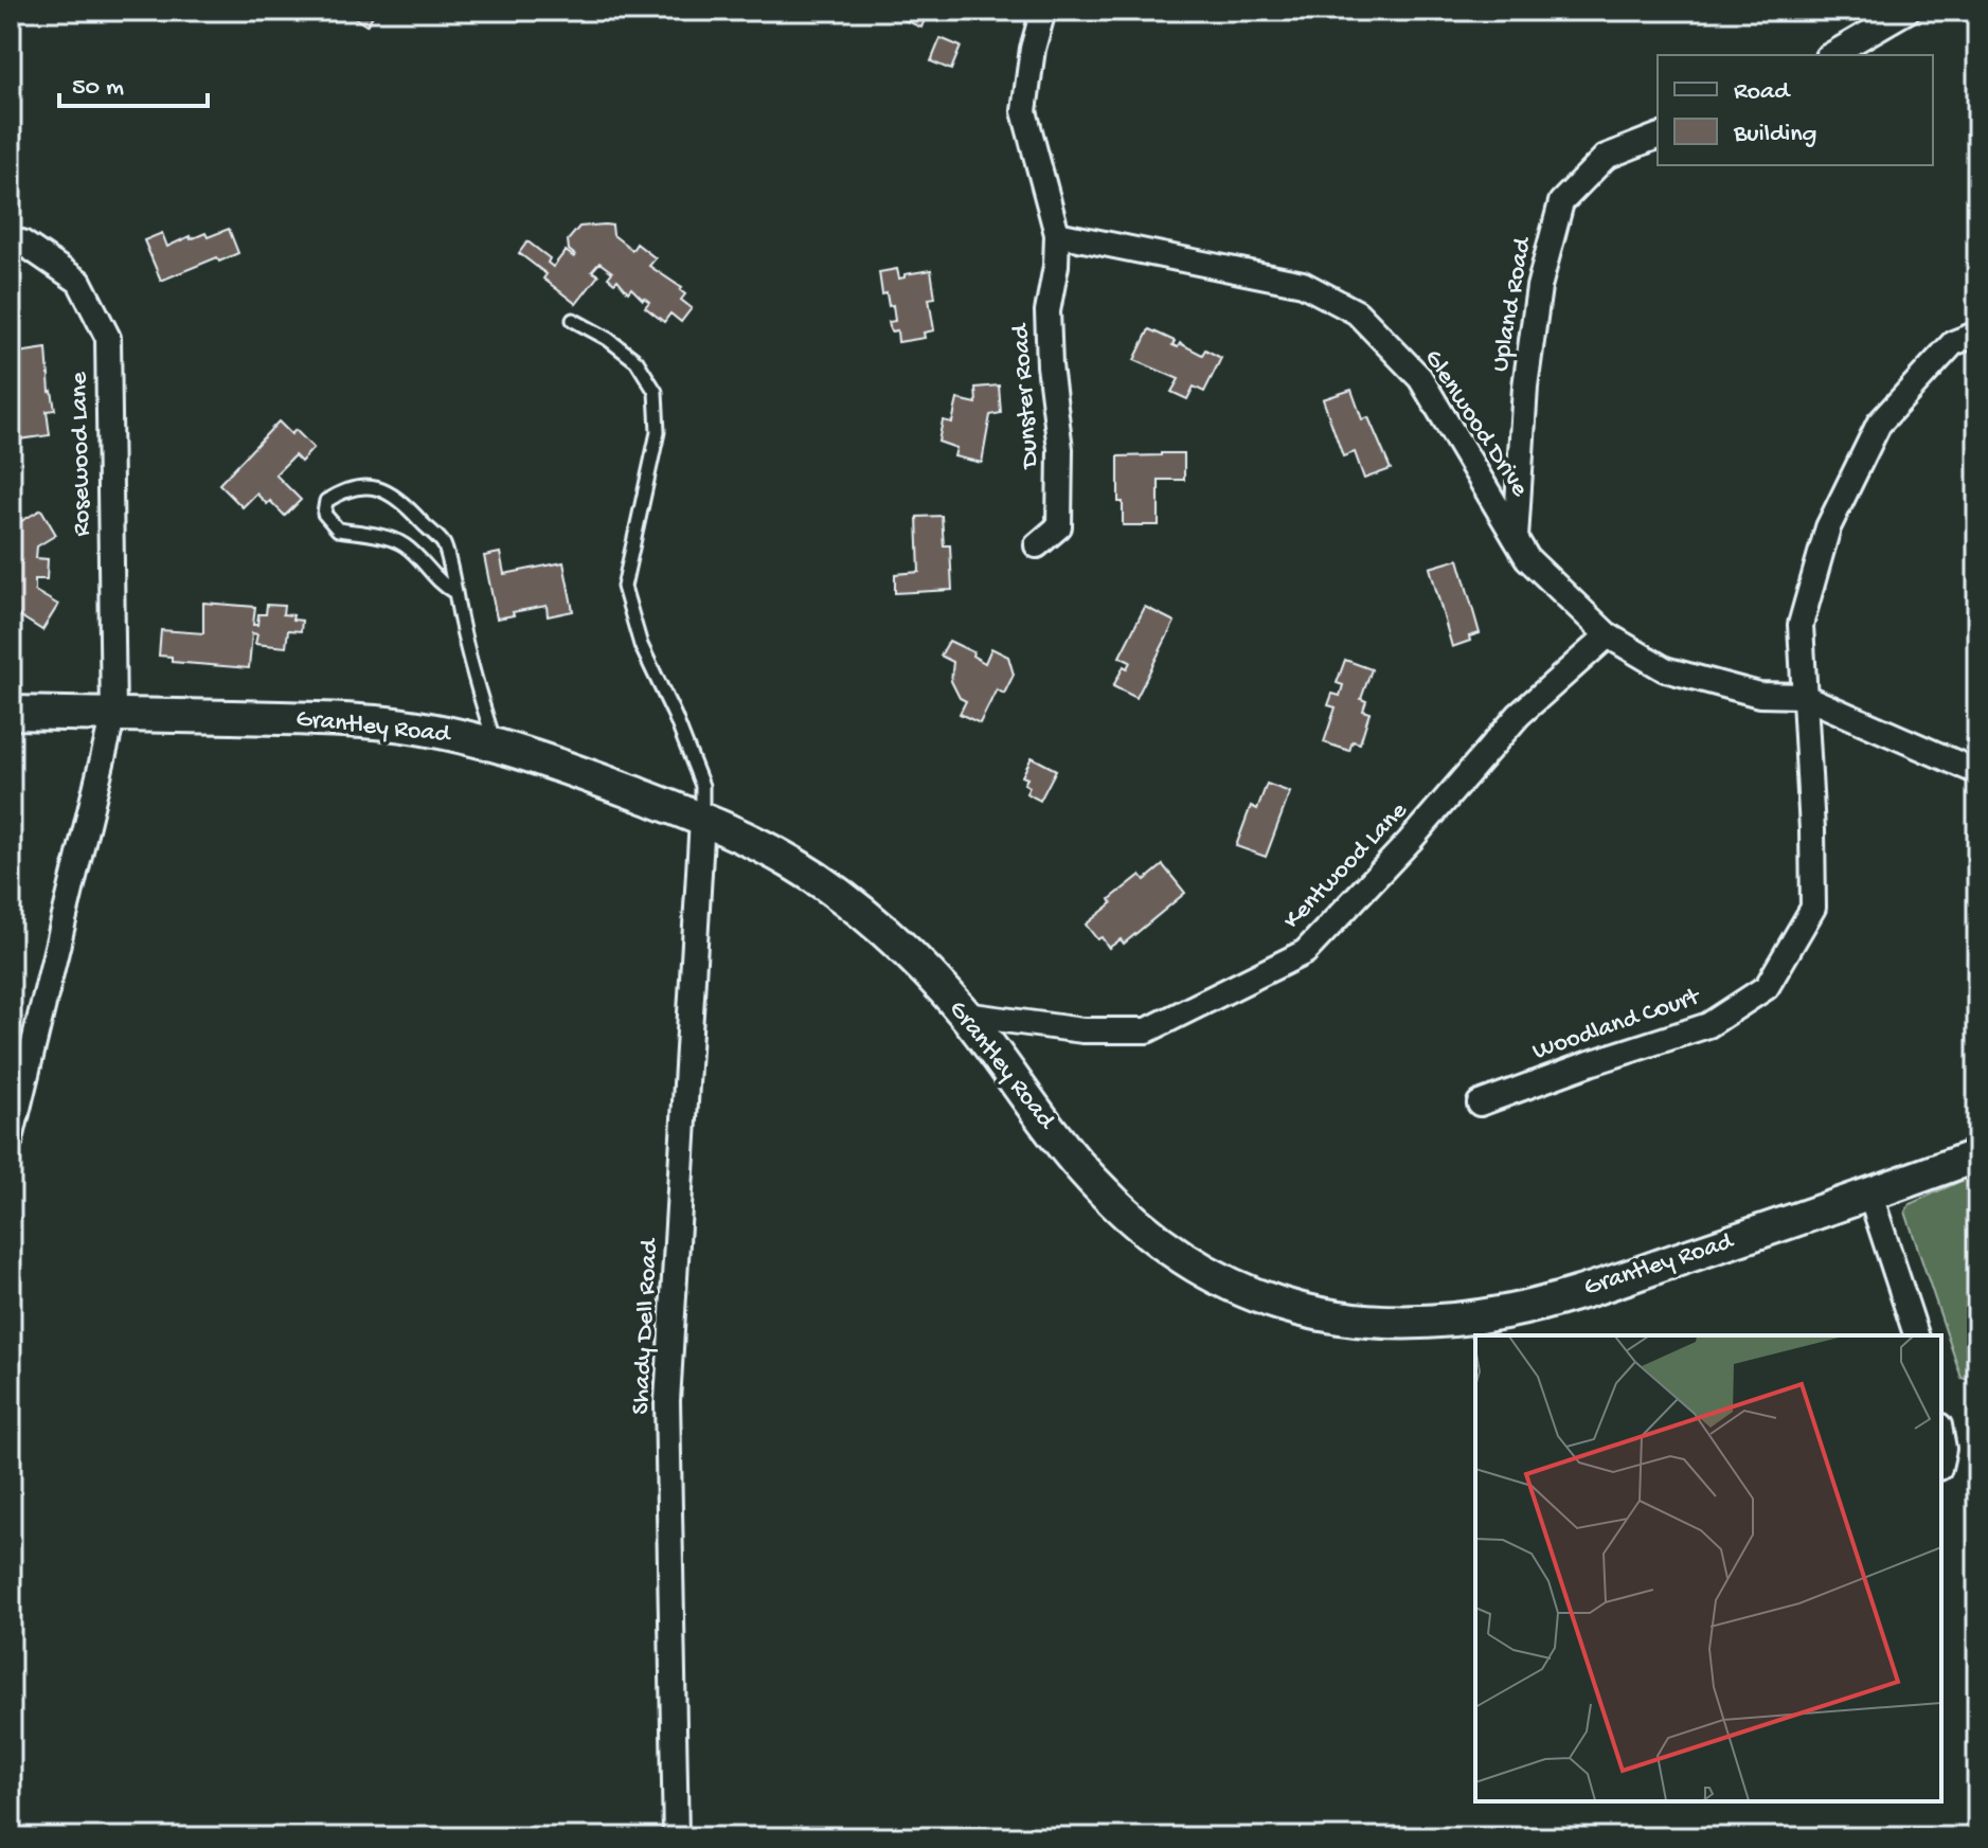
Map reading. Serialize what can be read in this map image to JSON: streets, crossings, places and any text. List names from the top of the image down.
{
  "streets": {
    "street": [
      "Upland Road",
      "Dunster Road",
      "Glenwood Drive",
      "Rosewood Lane",
      "Grantley Road",
      "Kentwood Lane",
      "Woodland Court",
      "Shady Dell Road"
    ]
  },
  "crossings": [
    ["Upland Road", "Glenwood Drive"],
    ["Dunster Road", "Glenwood Drive"],
    ["Glenwood Drive", "Kentwood Lane"],
    ["Glenwood Drive", "Woodland Court"],
    ["Rosewood Lane", "Grantley Road"],
    ["Grantley Road", "Kentwood Lane"],
    ["Grantley Road", "Shady Dell Road"]
  ],
  "legend": ["Road", "Building"],
  "scale_bar": "50 m"
}
